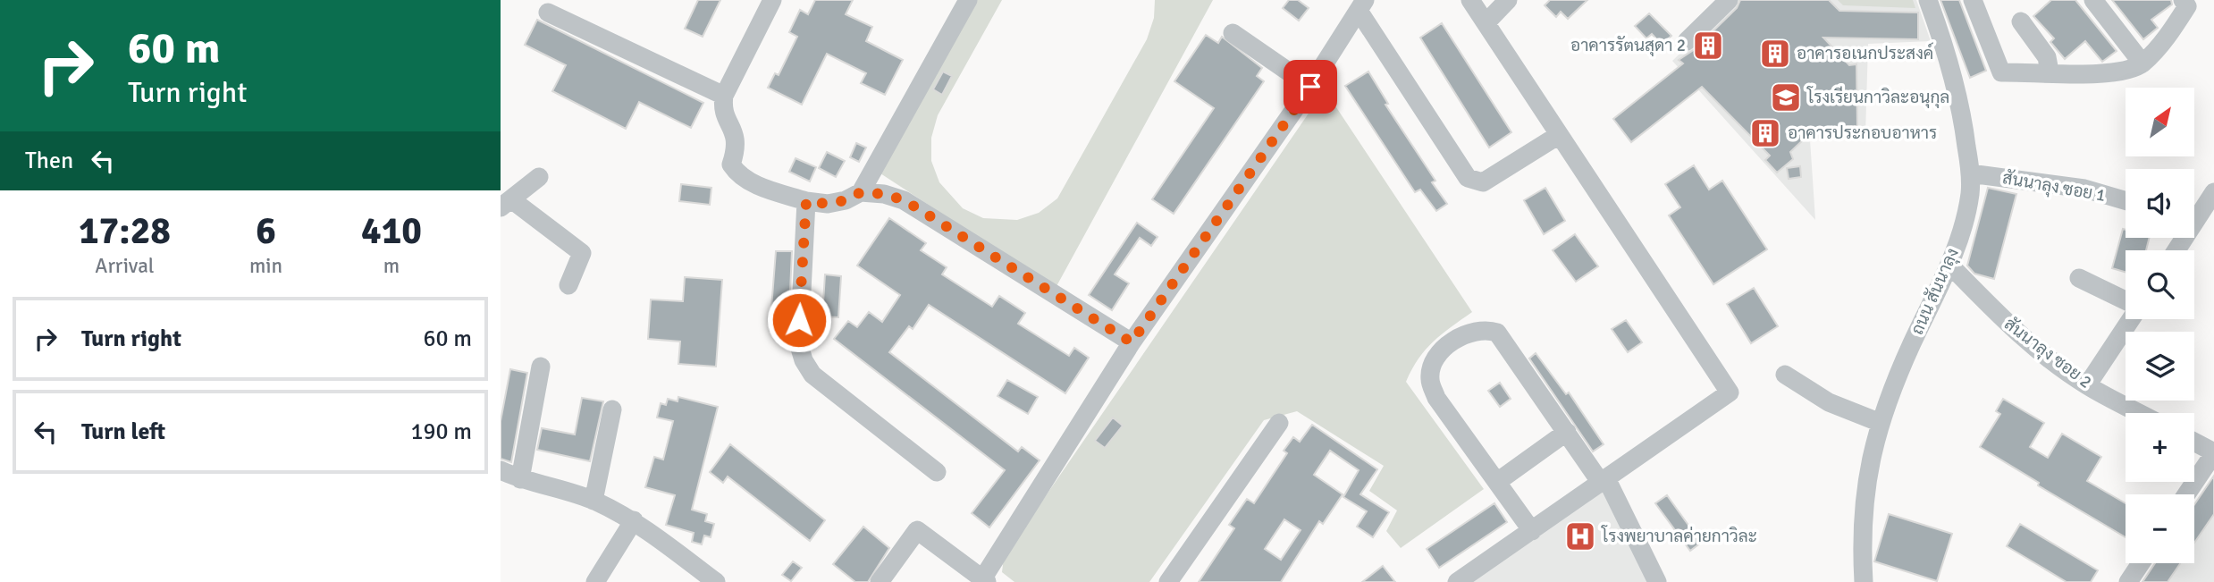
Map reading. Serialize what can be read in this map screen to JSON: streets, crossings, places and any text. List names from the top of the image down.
{
  "streets": {
    "street": ["สันนาลุง ซอย 1", "ถนน สันนาลุง", "สันนาลุง ซอย 2"]
  },
  "crossings": [
    ["สันนาลุง ซอย 1", "ถนน สันนาลุง"],
    ["ถนน สันนาลุง", "สันนาลุง ซอย 2"]
  ],
  "places": {
    "building": ["อาคารรัตนสุดา 2", "อาคารอเนกประสงค์", "อาคารประกอบอาหาร"],
    "school or university": ["โรงเรียนกาวิละอนุกุล"],
    "hospital": ["โรงพยาบาลค่ายกาวิละ"]
  },
  "north": "top right",
  "page": {
    "turn": ["60 m", "Turn right"],
    "map_buttons": ["+", "−"],
    "then": "Then",
    "eta": [
      "17:28",
      "Arrival",
      "6",
      "min",
      "410",
      "m"
    ],
    "list": [
      {
        "name": "Turn right",
        "value": "60 m"
      },
      {
        "name": "Turn left",
        "value": "190 m"
      }
    ]
  }
}
